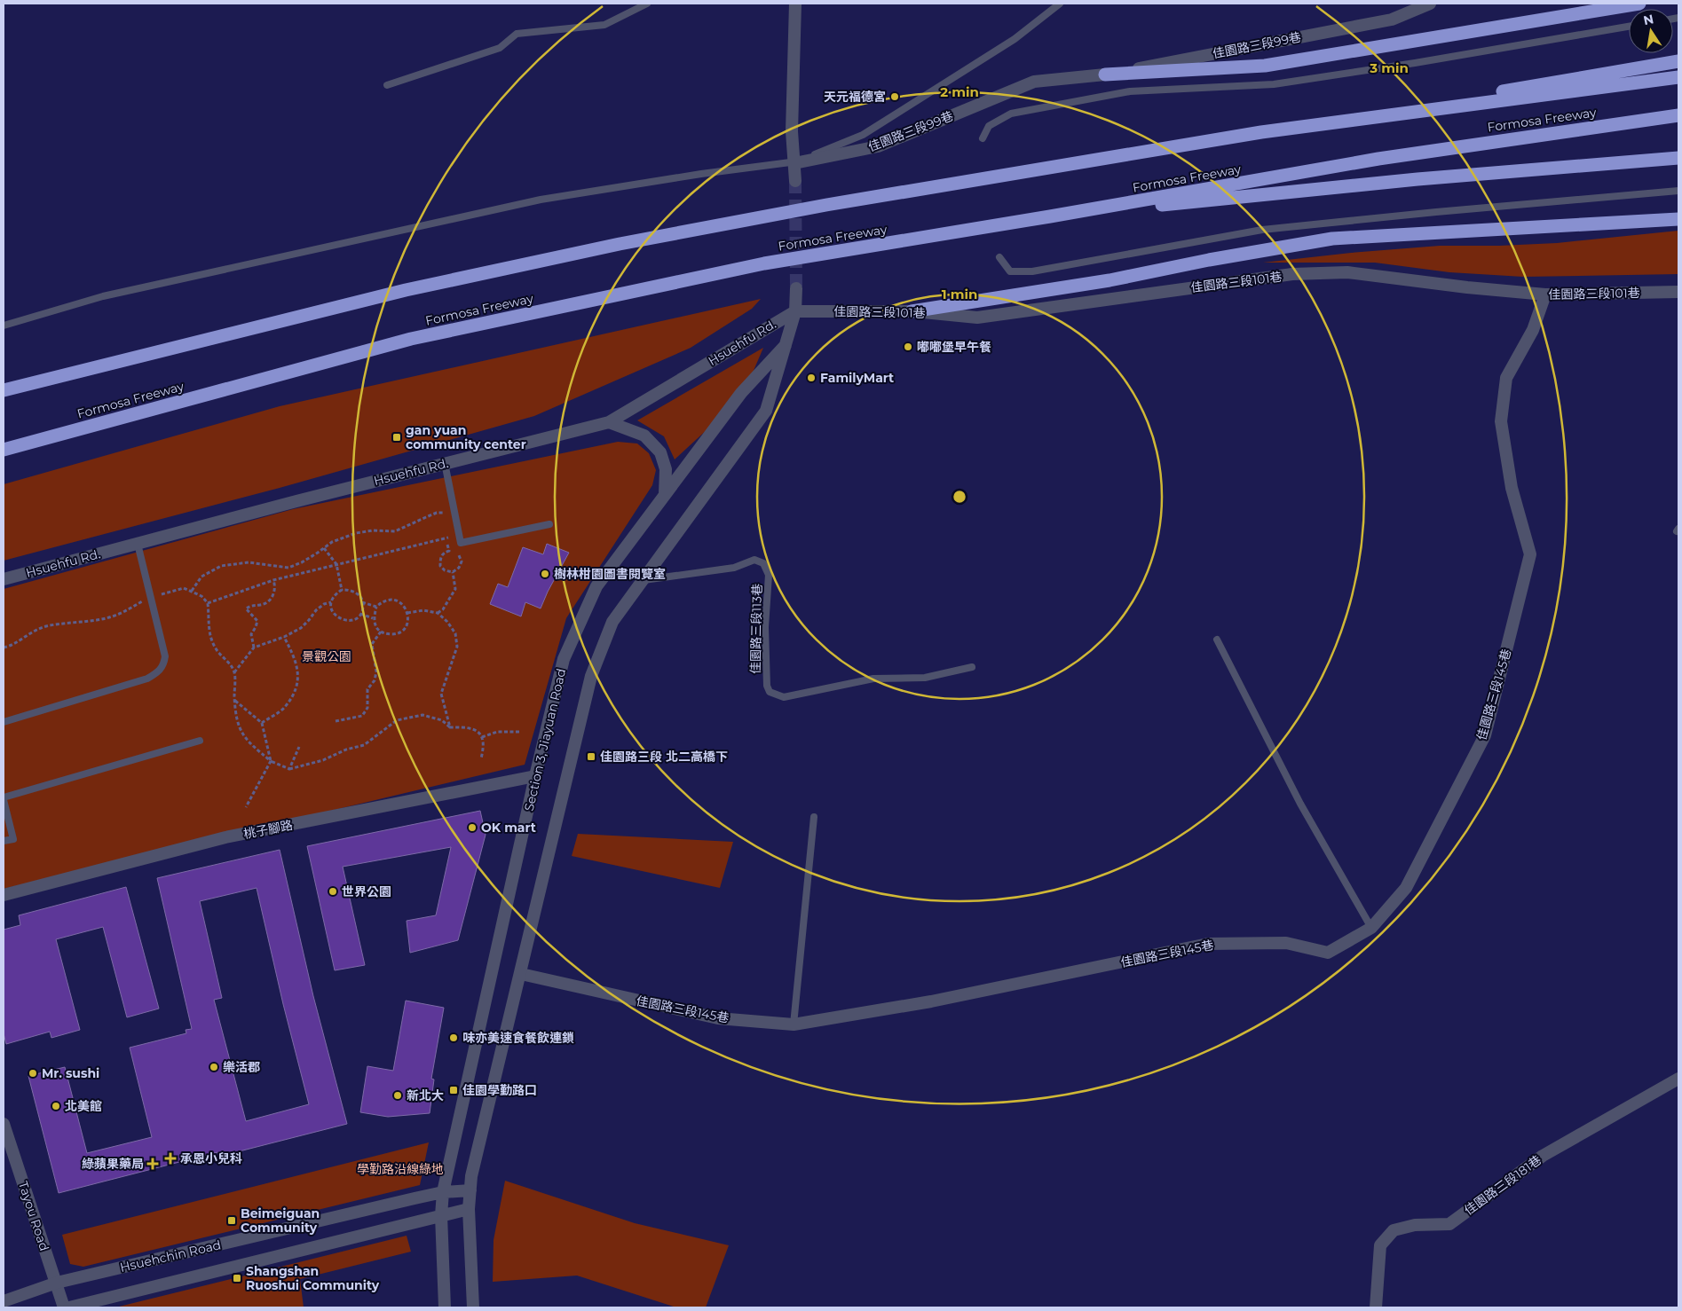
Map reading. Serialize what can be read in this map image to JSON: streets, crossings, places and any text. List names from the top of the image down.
{
  "streets": {
    "highway": ["Formosa Freeway"],
    "street": [
      "佳園路三段99巷",
      "佳園路三段101巷",
      "Hsuehfu Rd.",
      "佳園路三段145巷",
      "Section 3, Jiayuan Road",
      "桃子腳路",
      "佳園路三段181巷",
      "Tayou Road",
      "Hsuehchin Road"
    ],
    "lane": ["佳園路三段113巷"]
  },
  "crossings": [
    ["佳園路三段101巷", "Hsuehfu Rd."],
    ["佳園路三段101巷", "佳園路三段145巷"],
    ["佳園路三段101巷", "Section 3, Jiayuan Road"],
    ["Hsuehfu Rd.", "Section 3, Jiayuan Road"],
    ["佳園路三段113巷", "Section 3, Jiayuan Road"],
    ["佳園路三段145巷", "Section 3, Jiayuan Road"],
    ["Section 3, Jiayuan Road", "桃子腳路"],
    ["Section 3, Jiayuan Road", "Hsuehchin Road"],
    ["Tayou Road", "Hsuehchin Road"]
  ],
  "parks": ["景觀公園", "學勤路沿線綠地"],
  "places": {
    "other": [
      "天元福德宮",
      "嘟嘟堡早午餐",
      "FamilyMart",
      "樹林柑園圖書閱覽室",
      "OK mart",
      "世界公園",
      "味亦美速食餐飲連鎖",
      "樂活郡",
      "Mr. sushi",
      "新北大",
      "北美館"
    ],
    "transit": [
      "gan yuan community center",
      "佳園路三段 北二高橋下",
      "佳園學勤路口",
      "Beimeiguan Community",
      "Shangshan Ruoshui Community"
    ],
    "health": ["承恩小兒科", "綠蘋果藥局"]
  },
  "north": "top",
  "rings": ["3 min", "2 min", "1 min"]
}
